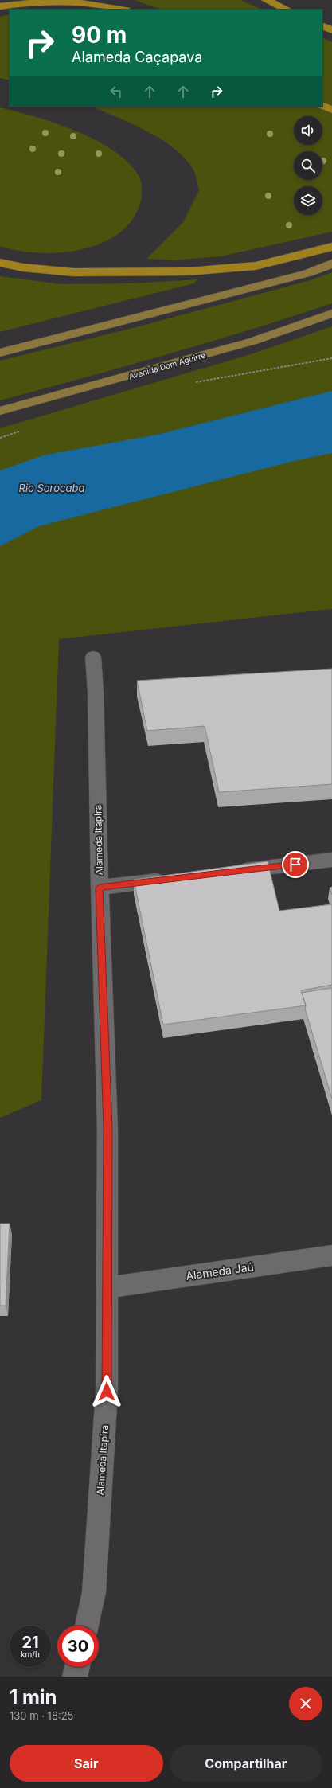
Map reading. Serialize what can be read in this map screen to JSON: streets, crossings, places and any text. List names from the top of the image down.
{
  "streets": {
    "main road": ["Avenida Dom Aguirre"],
    "street": ["Alameda Itapira", "Alameda Jaú"]
  },
  "crossings": [
    ["Alameda Itapira", "Alameda Jaú"]
  ],
  "water": ["Rio Sorocaba"],
  "page": {
    "turn": ["90 m", "Alameda Caçapava"],
    "speed": "21 km/h",
    "limit": "30",
    "heading": ["1 min", "130 m · 18:25"],
    "buttons": ["Sair", "Compartilhar"]
  }
}
